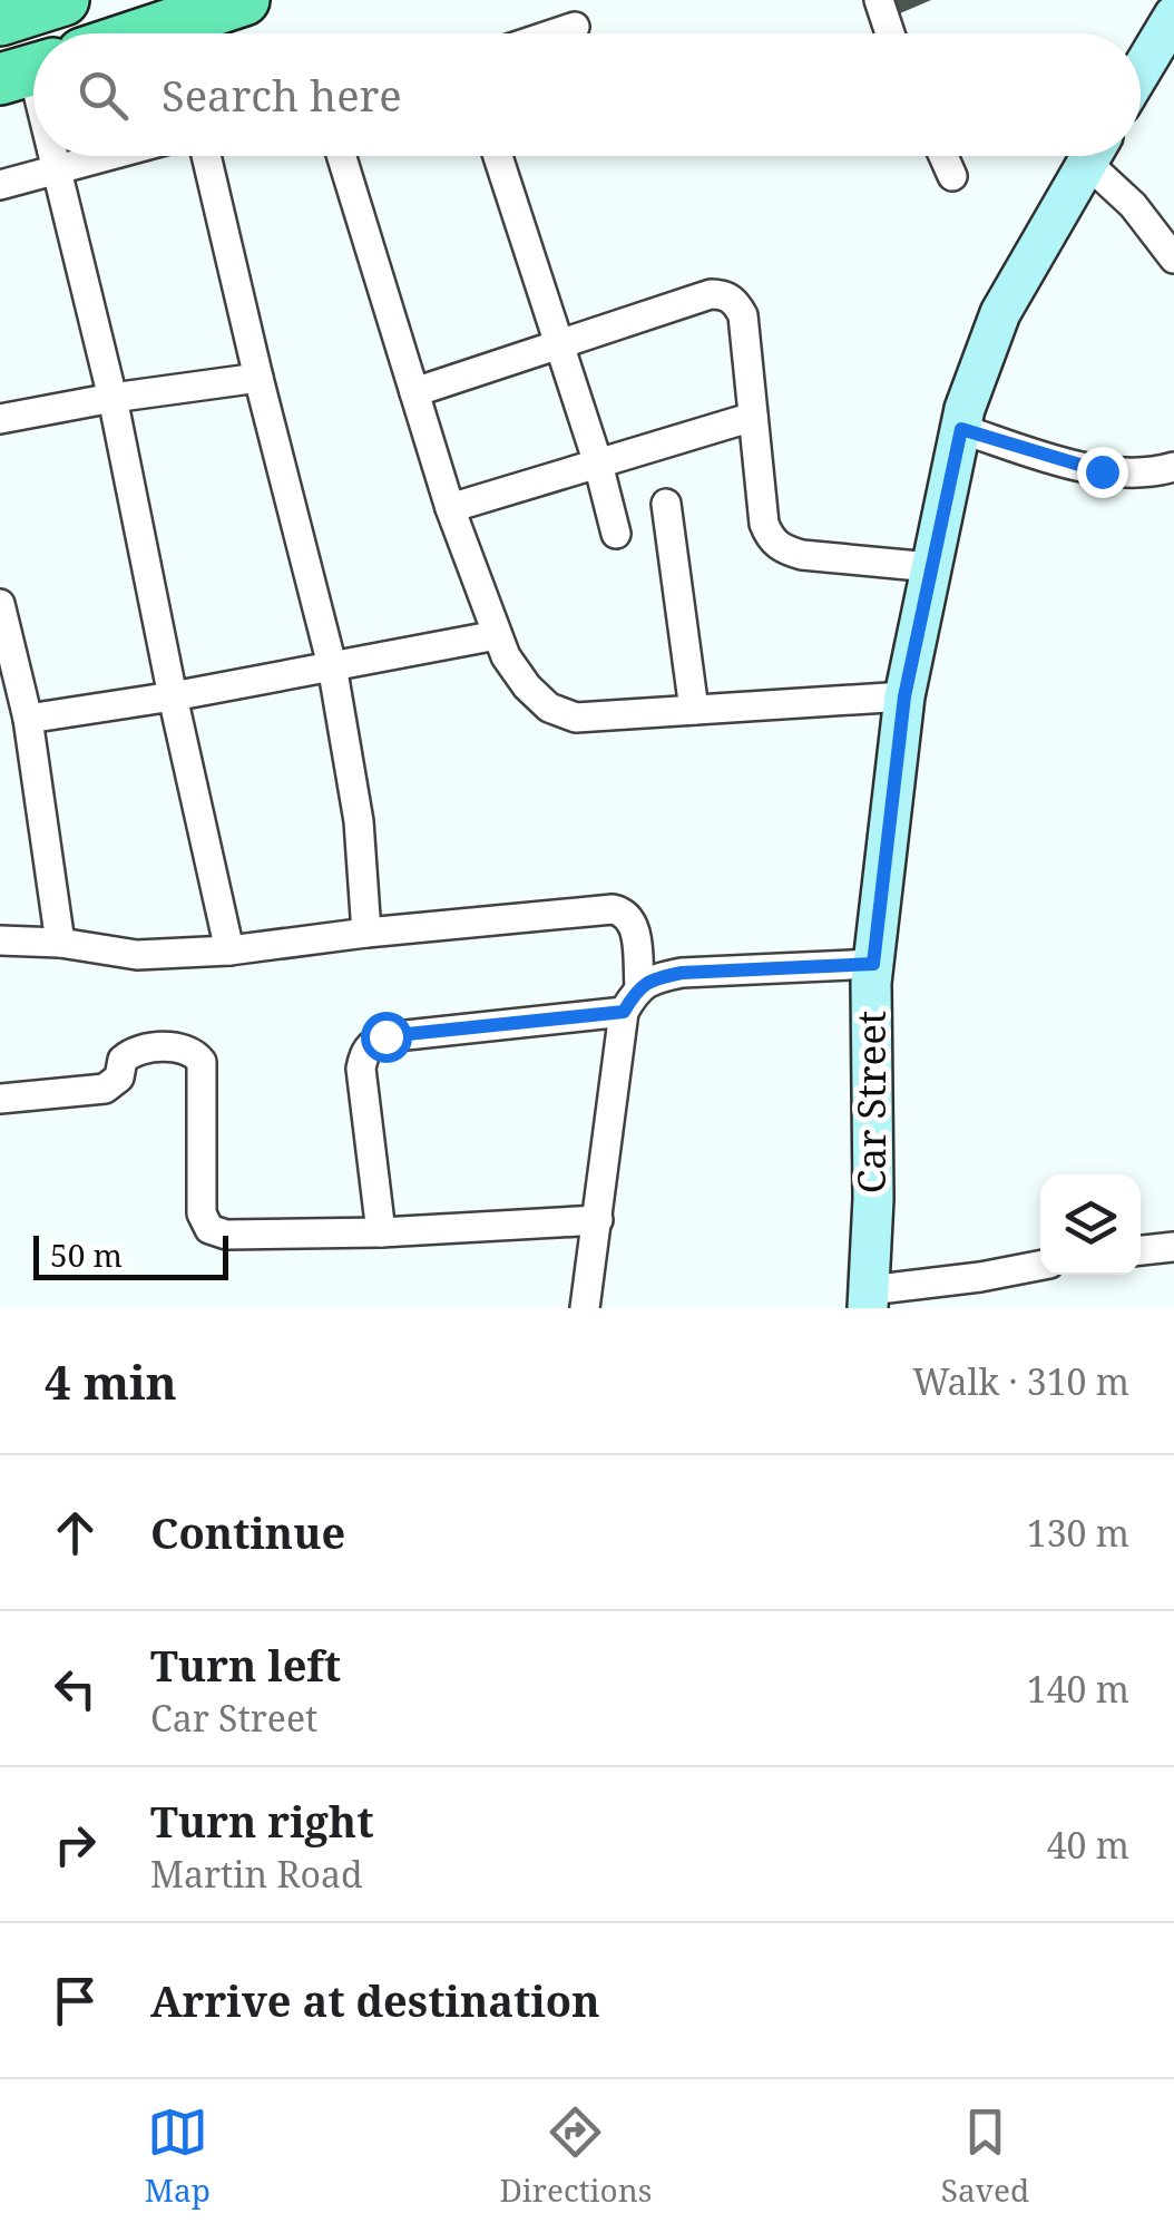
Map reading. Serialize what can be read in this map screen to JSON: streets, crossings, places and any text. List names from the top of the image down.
{
  "streets": {
    "street": ["Car Street"]
  },
  "scale_bar": "50 m",
  "page": {
    "search": "Search here",
    "scale": "50 m",
    "heading": ["4 min", "Walk · 310 m"],
    "list": [
      ["Continue", "130 m"],
      ["Turn left", "Car Street", "140 m"],
      ["Turn right", "Martin Road", "40 m"],
      "Arrive at destination"
    ],
    "nav": ["Map", "Directions", "Saved"]
  }
}
